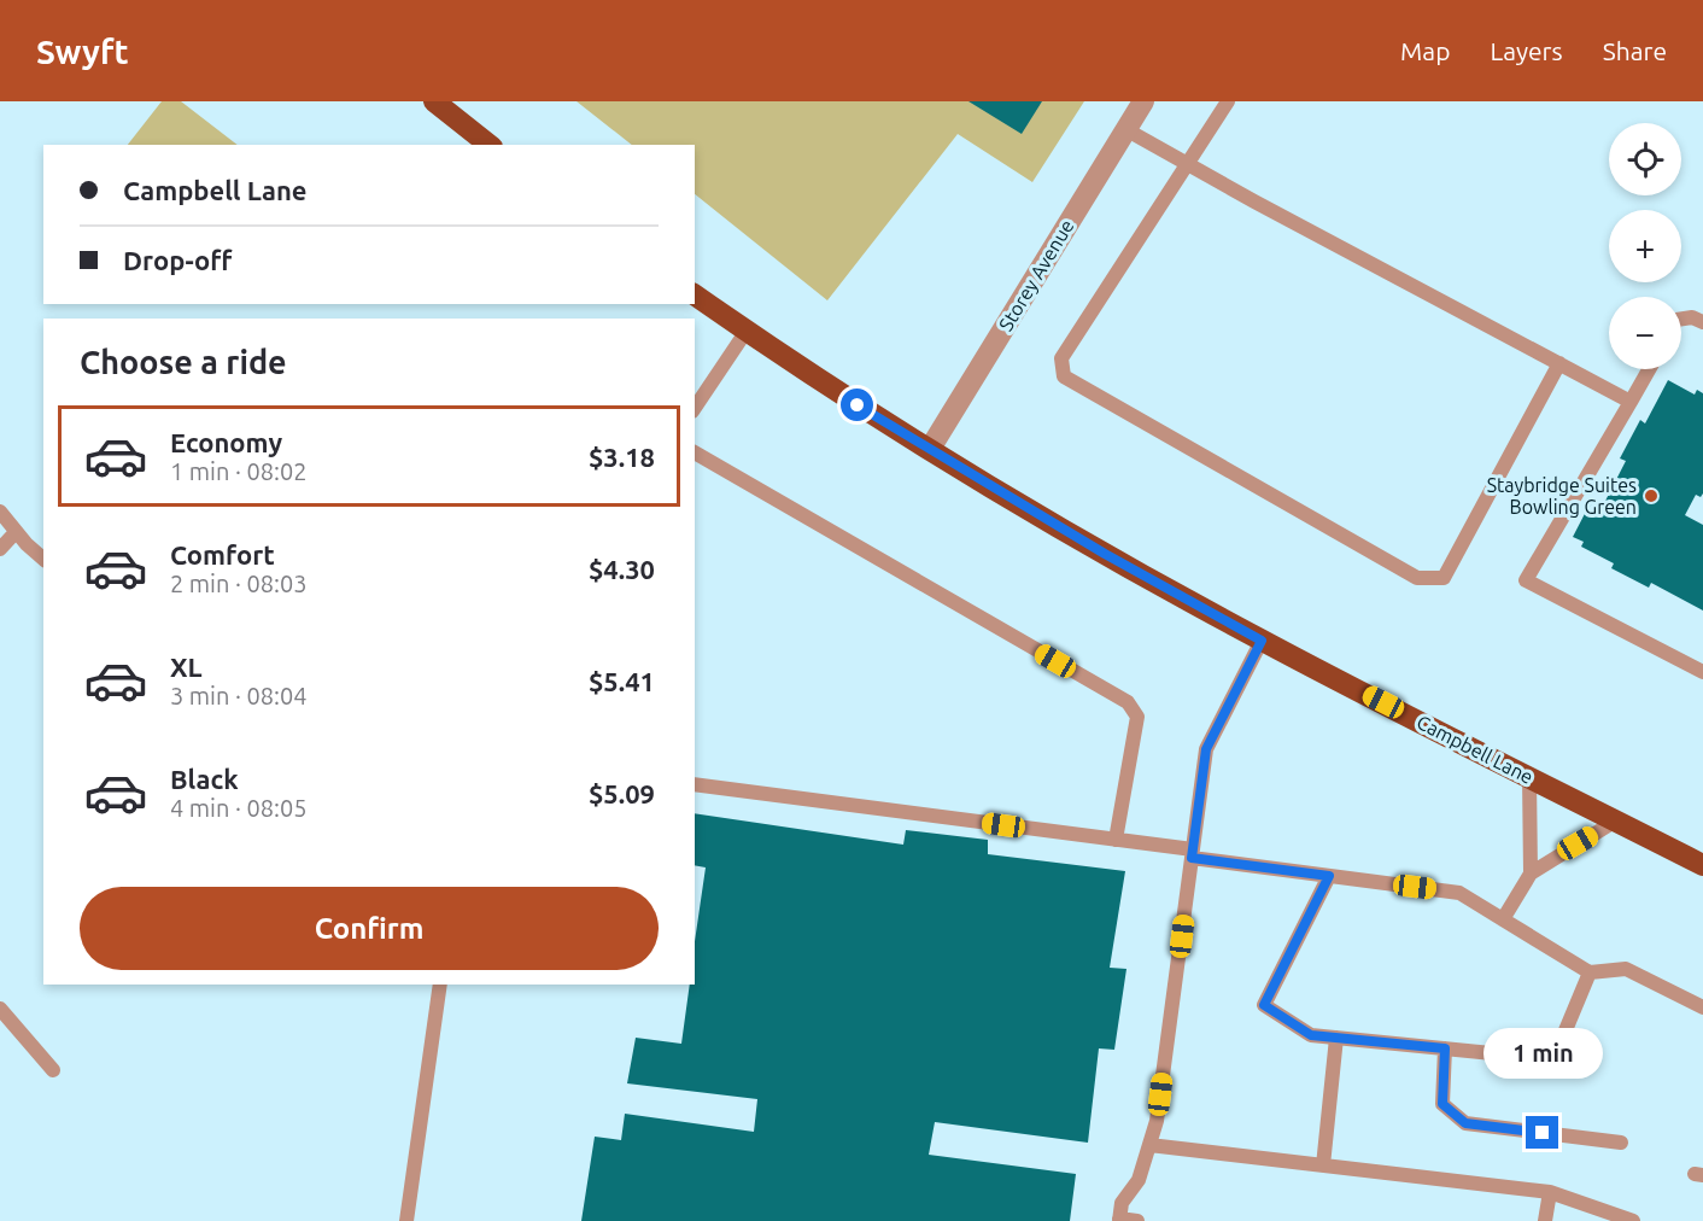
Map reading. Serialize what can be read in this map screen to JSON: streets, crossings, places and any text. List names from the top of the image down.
{
  "streets": {
    "main road": ["Campbell Lane"],
    "street": ["Storey Avenue"]
  },
  "crossings": [
    ["Storey Avenue", "Campbell Lane"]
  ],
  "places": ["Staybridge Suites Bowling Green"],
  "page": {
    "header": "Swyft",
    "nav": ["Map", "Layers", "Share"],
    "map_buttons": ["+", "−"],
    "banner": ["Campbell Lane", "Drop-off"],
    "heading": "Choose a ride",
    "list": [
      {
        "name": "Economy",
        "note": "1 min · 08:02",
        "value": "$3.18"
      },
      {
        "name": "Comfort",
        "note": "2 min · 08:03",
        "value": "$4.30"
      },
      {
        "name": "XL",
        "note": "3 min · 08:04",
        "value": "$5.41"
      },
      {
        "name": "Black",
        "note": "4 min · 08:05",
        "value": "$5.09"
      }
    ],
    "buttons": "Confirm",
    "bubble": "1 min"
  }
}
